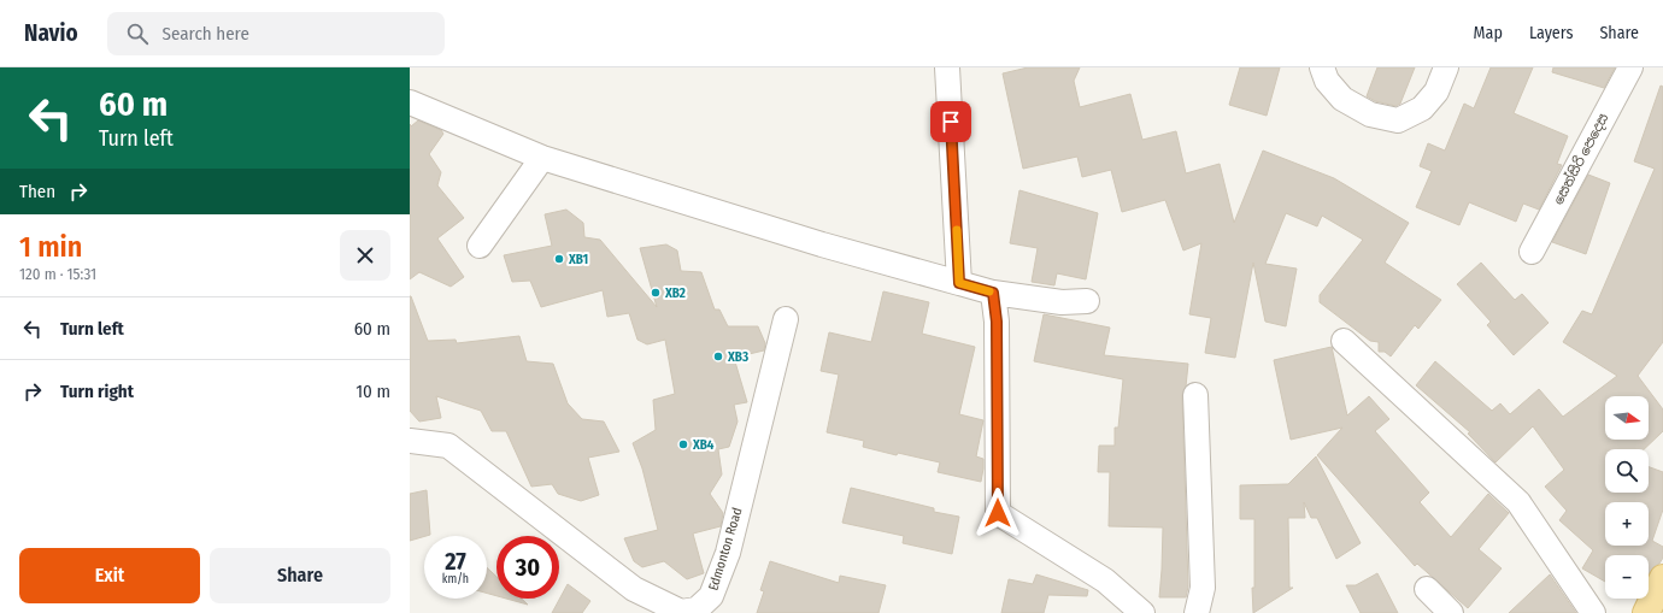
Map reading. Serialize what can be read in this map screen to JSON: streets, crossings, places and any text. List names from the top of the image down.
{
  "streets": {
    "street": ["සෙත්සිරි පෙදෙස", "Edmonton Road"]
  },
  "places": [
    "XB1",
    "XB2",
    "XB3",
    "XB4"
  ],
  "north": "right",
  "page": {
    "header": "Navio",
    "search": "Search here",
    "nav": ["Map", "Layers", "Share"],
    "turn": ["60 m", "Turn left"],
    "then": "Then",
    "heading": ["1 min", "120 m · 15:31"],
    "list": [
      {
        "name": "Turn left",
        "value": "60 m"
      },
      {
        "name": "Turn right",
        "value": "10 m"
      }
    ],
    "map_buttons": ["+", "−"],
    "speed": "27 km/h",
    "limit": "30",
    "buttons": ["Exit", "Share"]
  }
}
